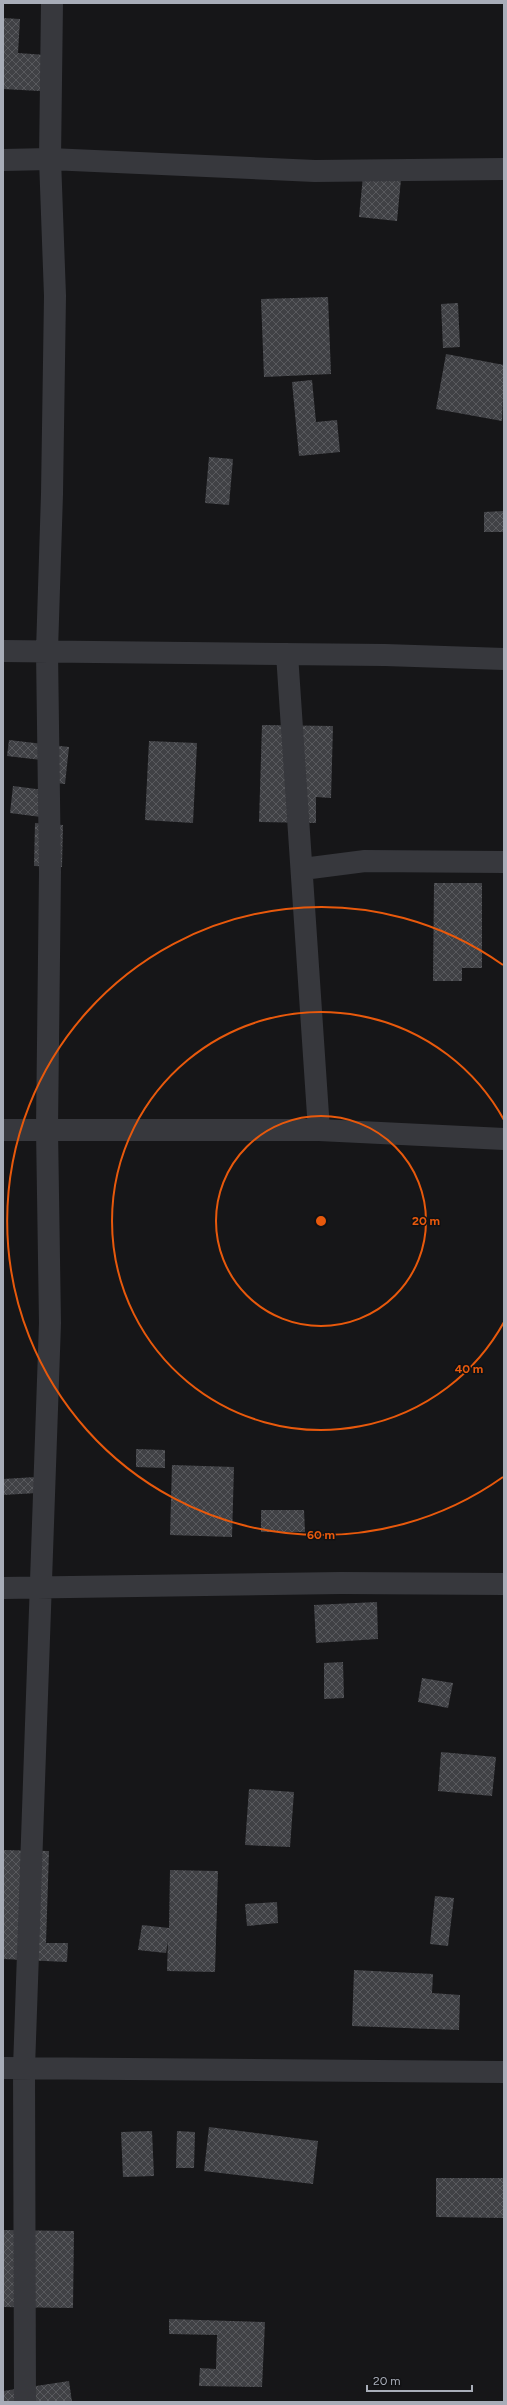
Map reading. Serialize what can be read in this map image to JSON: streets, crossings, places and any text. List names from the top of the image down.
{
  "scale_bar": "20 m",
  "rings": ["20 m", "40 m", "60 m"]
}
